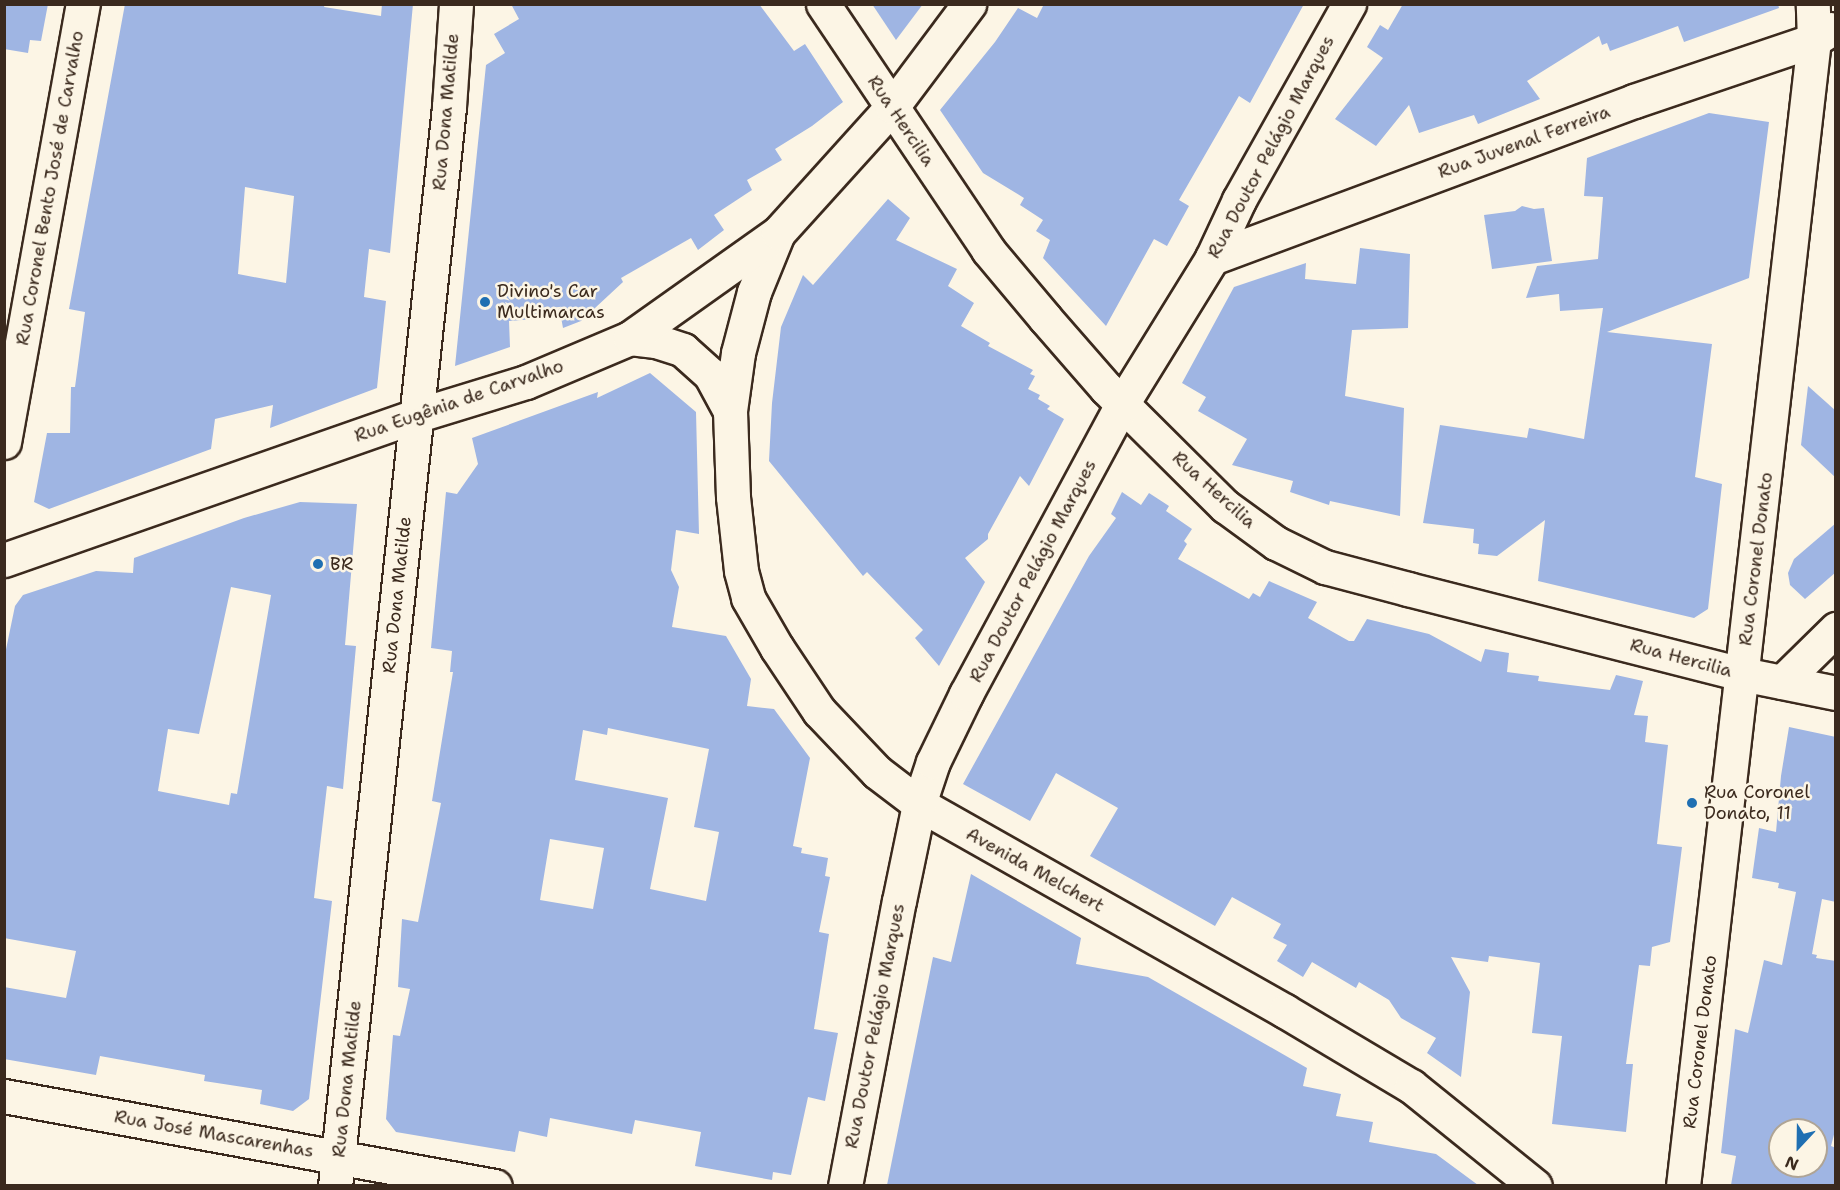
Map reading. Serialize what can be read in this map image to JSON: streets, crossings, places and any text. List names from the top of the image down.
{
  "streets": {
    "street": [
      "Rua Dona Matilde",
      "Rua Hercilia",
      "Rua Juvenal Ferreira",
      "Rua Doutor Pelágio Marques",
      "Rua Coronel Bento José de Carvalho",
      "Rua Eugênia de Carvalho",
      "Rua Coronel Donato",
      "Avenida Melchert",
      "Rua José Mascarenhas"
    ]
  },
  "crossings": [
    ["Rua Dona Matilde", "Rua Eugênia de Carvalho"],
    ["Rua Dona Matilde", "Rua José Mascarenhas"],
    ["Rua Hercilia", "Rua Doutor Pelágio Marques"],
    ["Rua Hercilia", "Rua Eugênia de Carvalho"],
    ["Rua Hercilia", "Rua Coronel Donato"],
    ["Rua Juvenal Ferreira", "Rua Doutor Pelágio Marques"],
    ["Rua Juvenal Ferreira", "Rua Coronel Donato"],
    ["Rua Doutor Pelágio Marques", "Avenida Melchert"],
    ["Rua Eugênia de Carvalho", "Avenida Melchert"]
  ],
  "places": ["Divino's Car Multimarcas", "BR", "Rua Coronel Donato, 11"],
  "north": "bottom"
}
